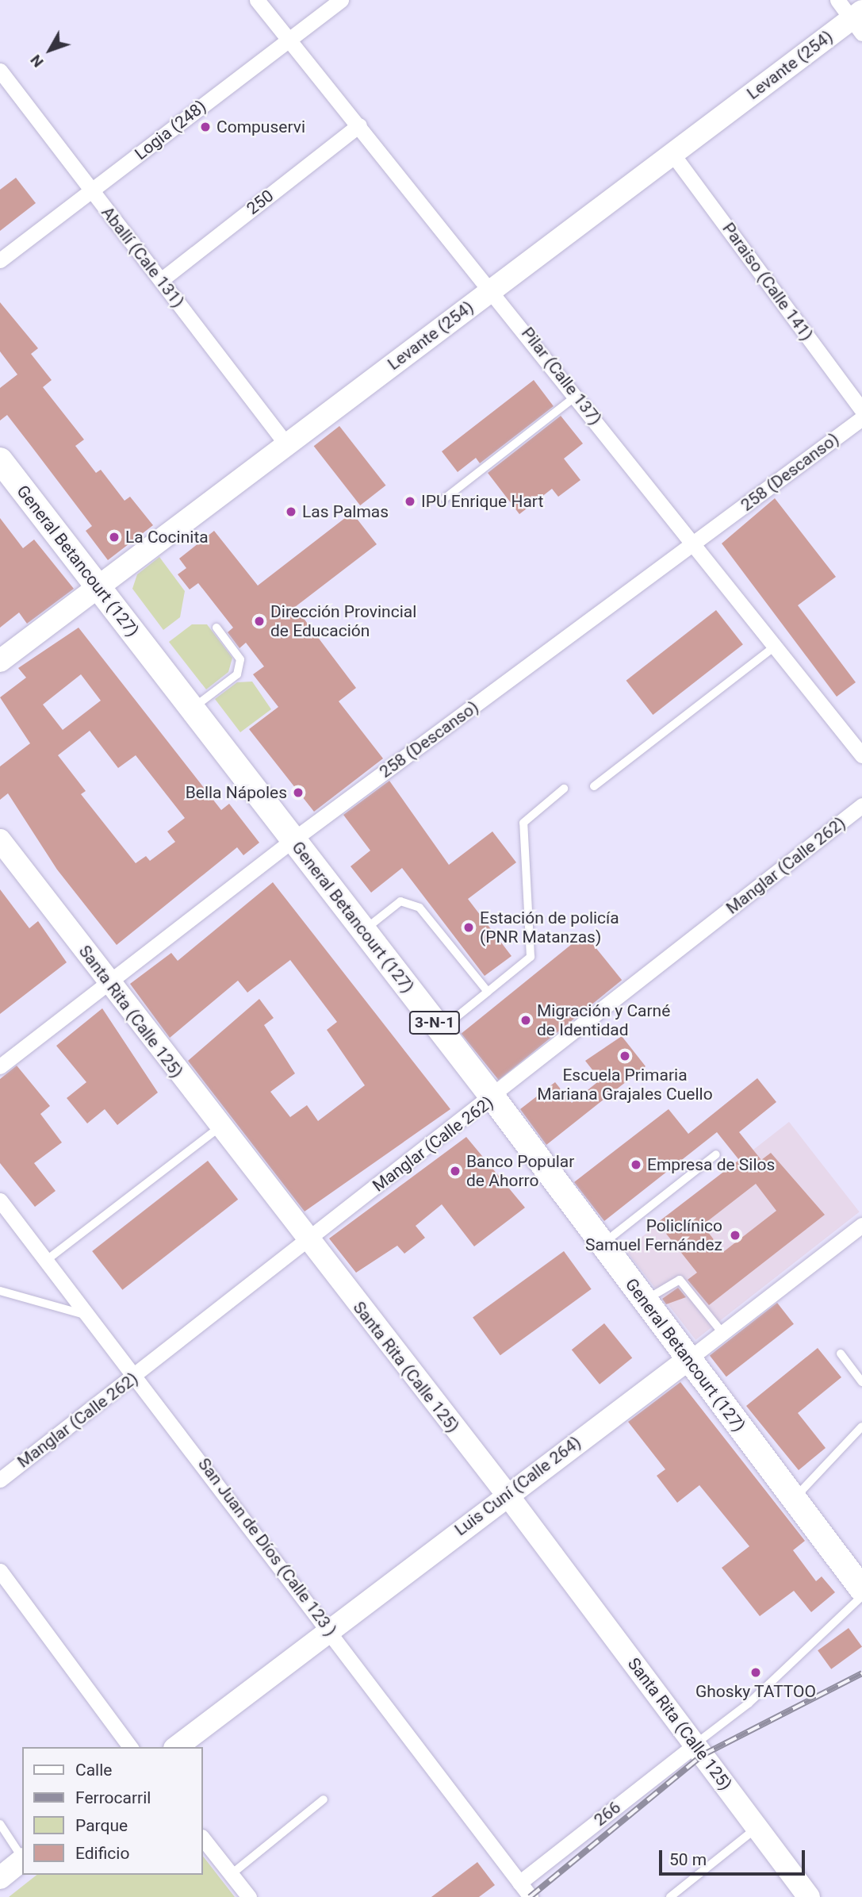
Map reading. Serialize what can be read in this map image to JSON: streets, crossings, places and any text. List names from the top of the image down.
{
  "streets": {
    "main road": ["General Betancourt (127)", "3-N-1"],
    "street": [
      "Levante (254)",
      "Logia (248)",
      "250",
      "Aballí (Cale 131)",
      "Paraiso (Calle 141)",
      "Pilar (Calle 137)",
      "258 (Descanso)",
      "Manglar (Calle 262)",
      "Santa Rita (Calle 125)",
      "Luis Cuní (Calle 264)",
      "San Juan de Díos (Calle 123 )",
      "266"
    ]
  },
  "crossings": [
    ["Levante (254)", "Aballí (Cale 131)"],
    ["Levante (254)", "Paraiso (Calle 141)"],
    ["Levante (254)", "Pilar (Calle 137)"],
    ["Levante (254)", "General Betancourt (127)"],
    ["Logia (248)", "Aballí (Cale 131)"],
    ["Logia (248)", "Pilar (Calle 137)"],
    ["250", "Aballí (Cale 131)"],
    ["250", "Pilar (Calle 137)"],
    ["Pilar (Calle 137)", "258 (Descanso)"],
    ["258 (Descanso)", "General Betancourt (127)"],
    ["258 (Descanso)", "Santa Rita (Calle 125)"],
    ["General Betancourt (127)", "Manglar (Calle 262)"],
    ["General Betancourt (127)", "Luis Cuní (Calle 264)"],
    ["Manglar (Calle 262)", "Santa Rita (Calle 125)"],
    ["Manglar (Calle 262)", "San Juan de Díos (Calle 123 )"],
    ["Santa Rita (Calle 125)", "Luis Cuní (Calle 264)"],
    ["Santa Rita (Calle 125)", "266"],
    ["Luis Cuní (Calle 264)", "San Juan de Díos (Calle 123 )"],
    ["San Juan de Díos (Calle 123 )", "266"]
  ],
  "places": [
    "Compuservi",
    "IPU Enrique Hart",
    "Las Palmas",
    "La Cocinita",
    "Dirección Provincial de Educación",
    "Bella Nápoles",
    "Estación de policía (PNR Matanzas)",
    "Migración y Carné de Identidad",
    "Escuela Primaria Mariana Grajales Cuello",
    "Empresa de Silos",
    "Banco Popular de Ahorro",
    "Policlínico Samuel Fernández",
    "Ghosky TATTOO"
  ],
  "legend": [
    "Calle",
    "Ferrocarril",
    "Parque",
    "Edificio"
  ],
  "scale_bar": "50 m",
  "north": "bottom left"
}
